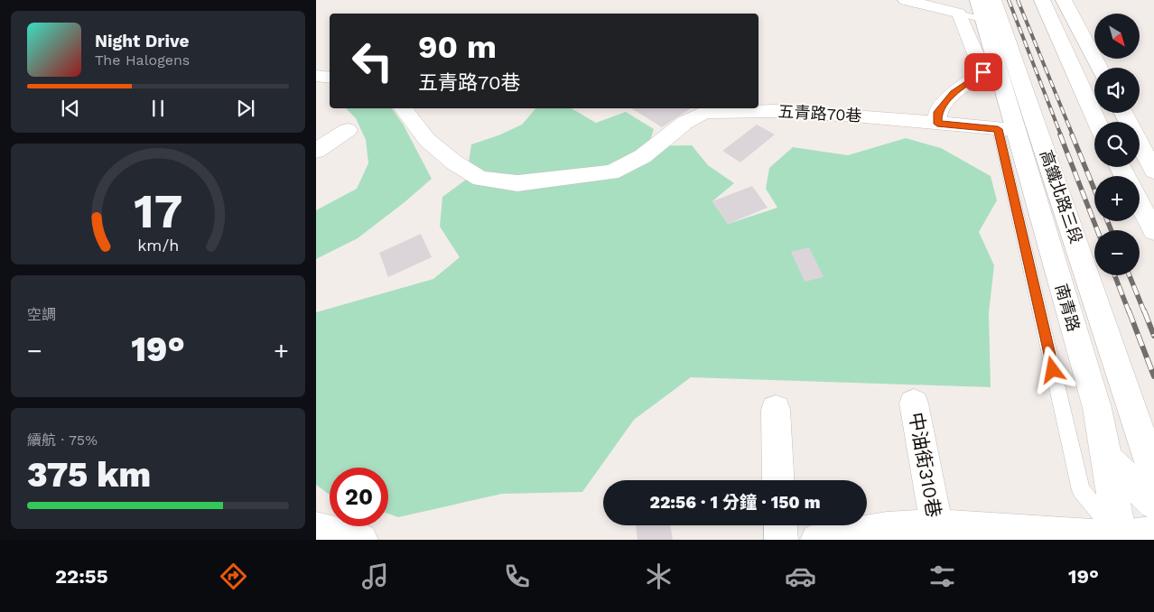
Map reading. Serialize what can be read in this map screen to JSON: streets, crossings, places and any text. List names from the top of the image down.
{
  "streets": {
    "main road": [
      "五青路70巷",
      "高鐵北路三段",
      "南青路",
      "中油街310巷"
    ]
  },
  "crossings": [
    ["五青路70巷", "高鐵北路三段"],
    ["五青路70巷", "南青路"],
    ["高鐵北路三段", "南青路"]
  ],
  "north": "bottom right",
  "page": {
    "map_buttons": ["+", "−"],
    "turn": ["90 m", "五青路70巷"],
    "song": ["Night Drive", "The Halogens"],
    "tile": [
      "空調",
      ["續航 · 75%", "375 km"]
    ],
    "heat": ["−", "19°", "+"],
    "limit": "20",
    "trip": "22:56 · 1 分鐘 · 150 m",
    "tabs": ["22:55", "19°"],
    "gauge": ["17", "km/h"]
  }
}
